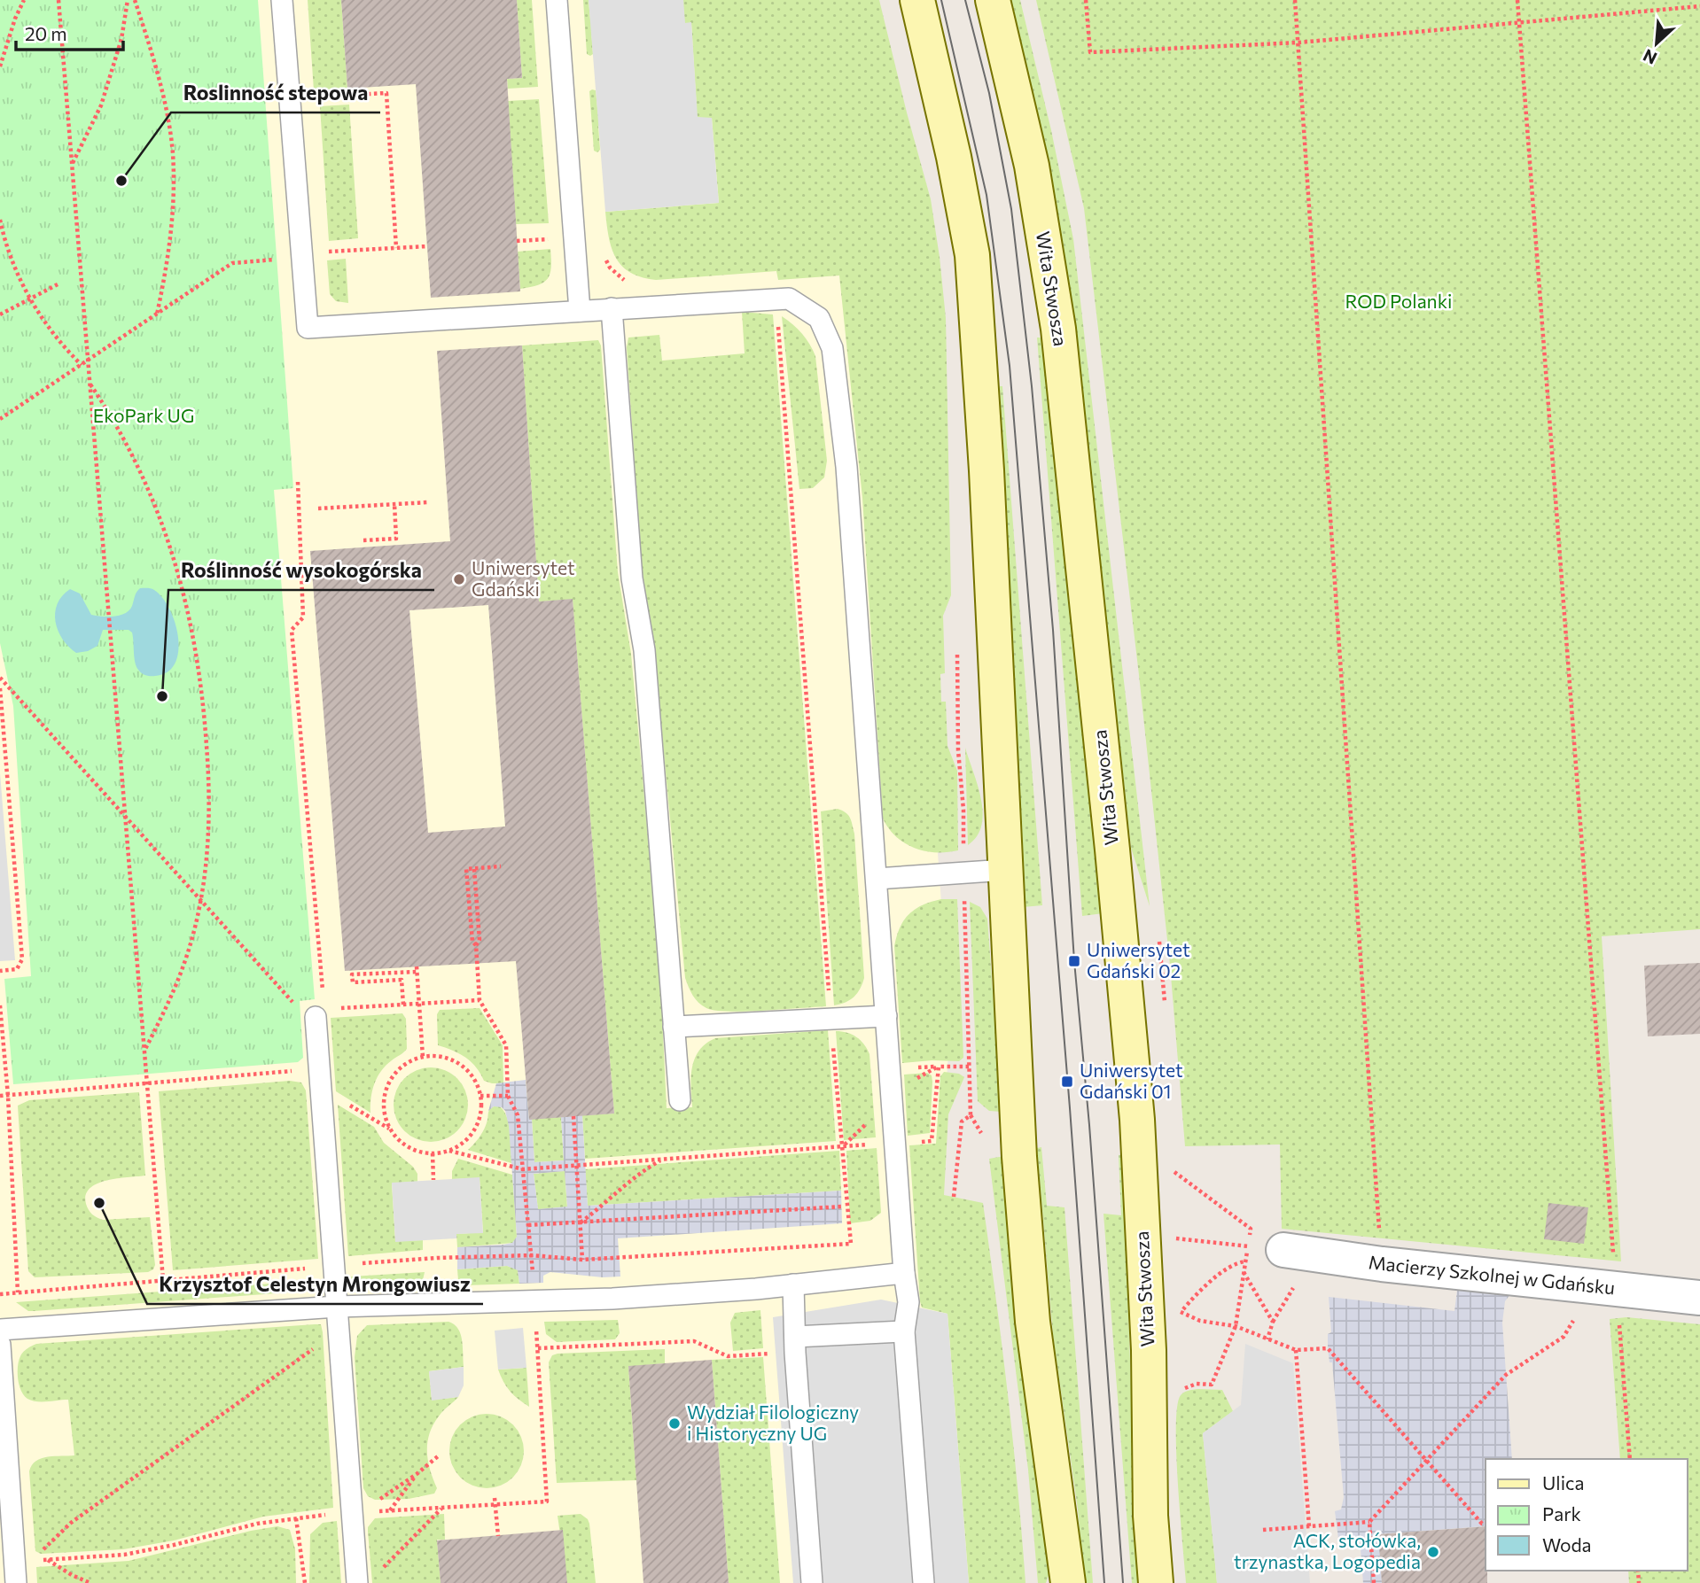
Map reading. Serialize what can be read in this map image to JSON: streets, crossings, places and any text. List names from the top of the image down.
{
  "streets": {
    "street": ["Wita Stwosza", "Macierzy Szkolnej w Gdańsku"]
  },
  "parks": ["ROD Polanki", "EkoPark UG"],
  "places": {
    "other": [
      "Roslinność stepowa",
      "Uniwersytet Gdański",
      "Roślinność wysokogórska",
      "Krzysztof Celestyn Mrongowiusz",
      "Wydział Filologiczny i Historyczny UG",
      "ACK, stołówka, trzynastka, Logopedia"
    ],
    "transit": ["Uniwersytet Gdański 02", "Uniwersytet Gdański 01"]
  },
  "legend": ["Ulica", "Park", "Woda"],
  "scale_bar": "20 m",
  "north": "bottom left"
}
